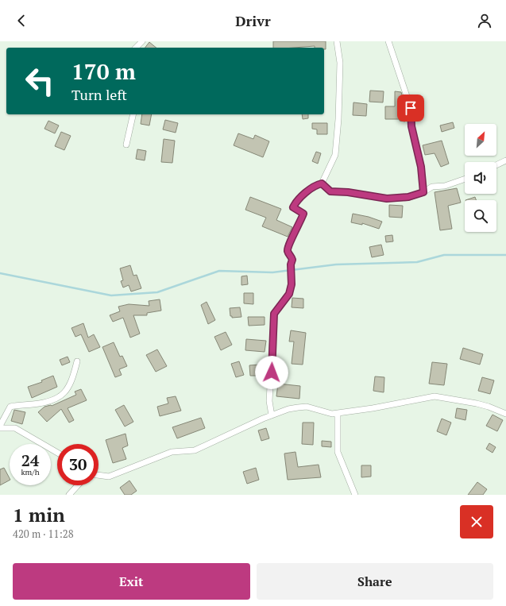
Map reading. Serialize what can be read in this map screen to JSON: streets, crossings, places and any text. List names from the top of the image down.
{
  "north": "top right",
  "page": {
    "header": "Drivr",
    "turn": ["170 m", "Turn left"],
    "speed": "24 km/h",
    "limit": "30",
    "heading": ["1 min", "420 m · 11:28"],
    "buttons": ["Exit", "Share"]
  }
}
